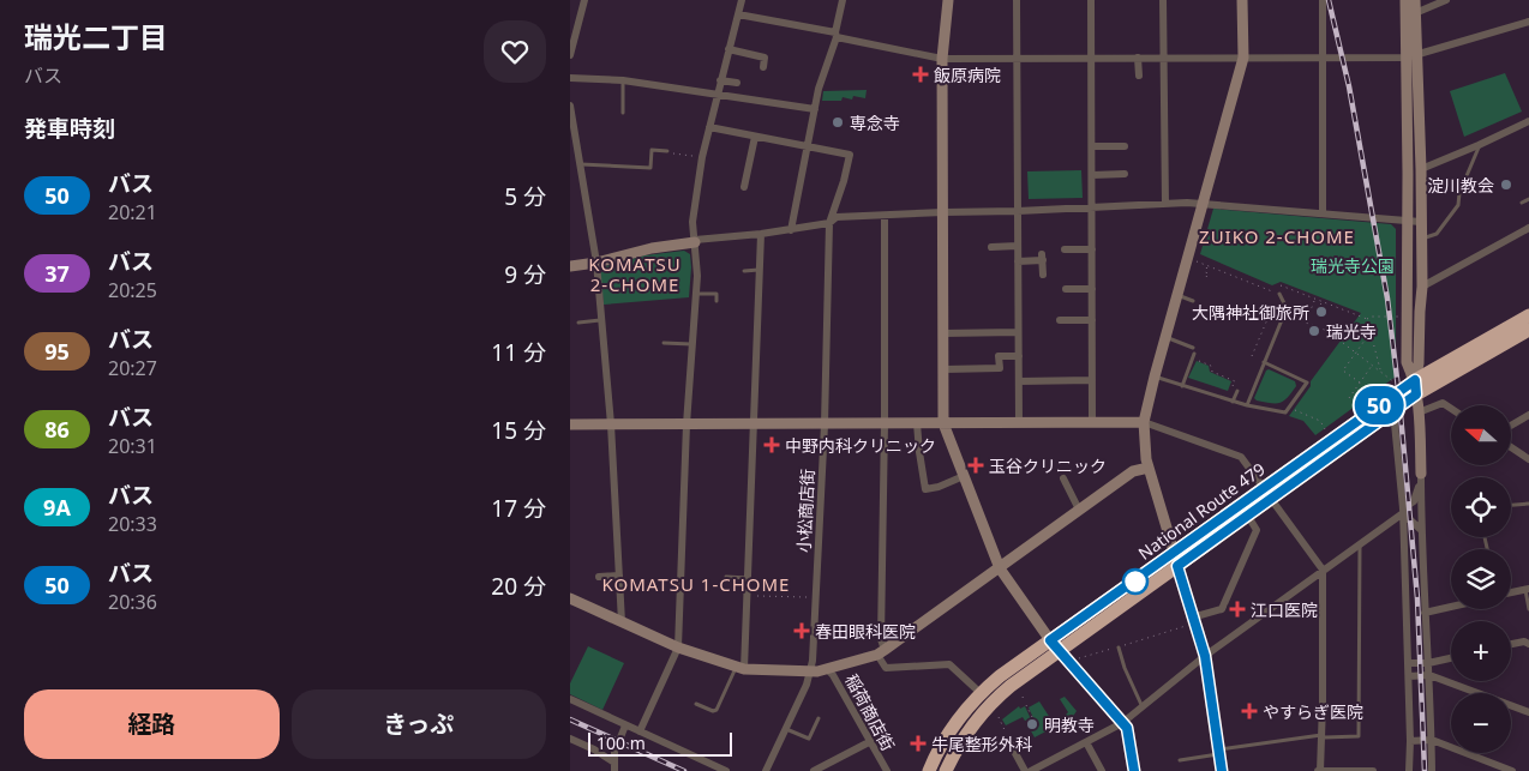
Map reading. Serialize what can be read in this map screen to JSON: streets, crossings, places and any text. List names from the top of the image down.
{
  "streets": {
    "highway": ["National Route 479"],
    "street": ["小松商店街", "稲荷商店街"]
  },
  "districts": ["ZUIKO 2-CHOME", "KOMATSU 2-CHOME", "KOMATSU 1-CHOME"],
  "parks": ["瑞光寺公園"],
  "places": {
    "health": [
      "飯原病院",
      "中野内科クリニック",
      "玉谷クリニック",
      "江口医院",
      "春田眼科医院",
      "やすらぎ医院",
      "牛尾整形外科"
    ],
    "other": [
      "専念寺",
      "淀川教会",
      "大隅神社御旅所",
      "瑞光寺",
      "明教寺"
    ]
  },
  "lines": ["bus line 50"],
  "scale_bar": "100 m",
  "north": "left",
  "page": {
    "heading": [
      ["瑞光二丁目", "バス"],
      "発車時刻"
    ],
    "on_map": "50",
    "list": [
      {
        "mark": "50",
        "name": "バス",
        "note": "20:21",
        "value": "5 分"
      },
      {
        "mark": "37",
        "name": "バス",
        "note": "20:25",
        "value": "9 分"
      },
      {
        "mark": "95",
        "name": "バス",
        "note": "20:27",
        "value": "11 分"
      },
      {
        "mark": "86",
        "name": "バス",
        "note": "20:31",
        "value": "15 分"
      },
      {
        "mark": "9A",
        "name": "バス",
        "note": "20:33",
        "value": "17 分"
      },
      {
        "mark": "50",
        "name": "バス",
        "note": "20:36",
        "value": "20 分"
      }
    ],
    "map_buttons": ["+", "−"],
    "buttons": ["経路", "きっぷ"],
    "scale": "100 m"
  }
}
